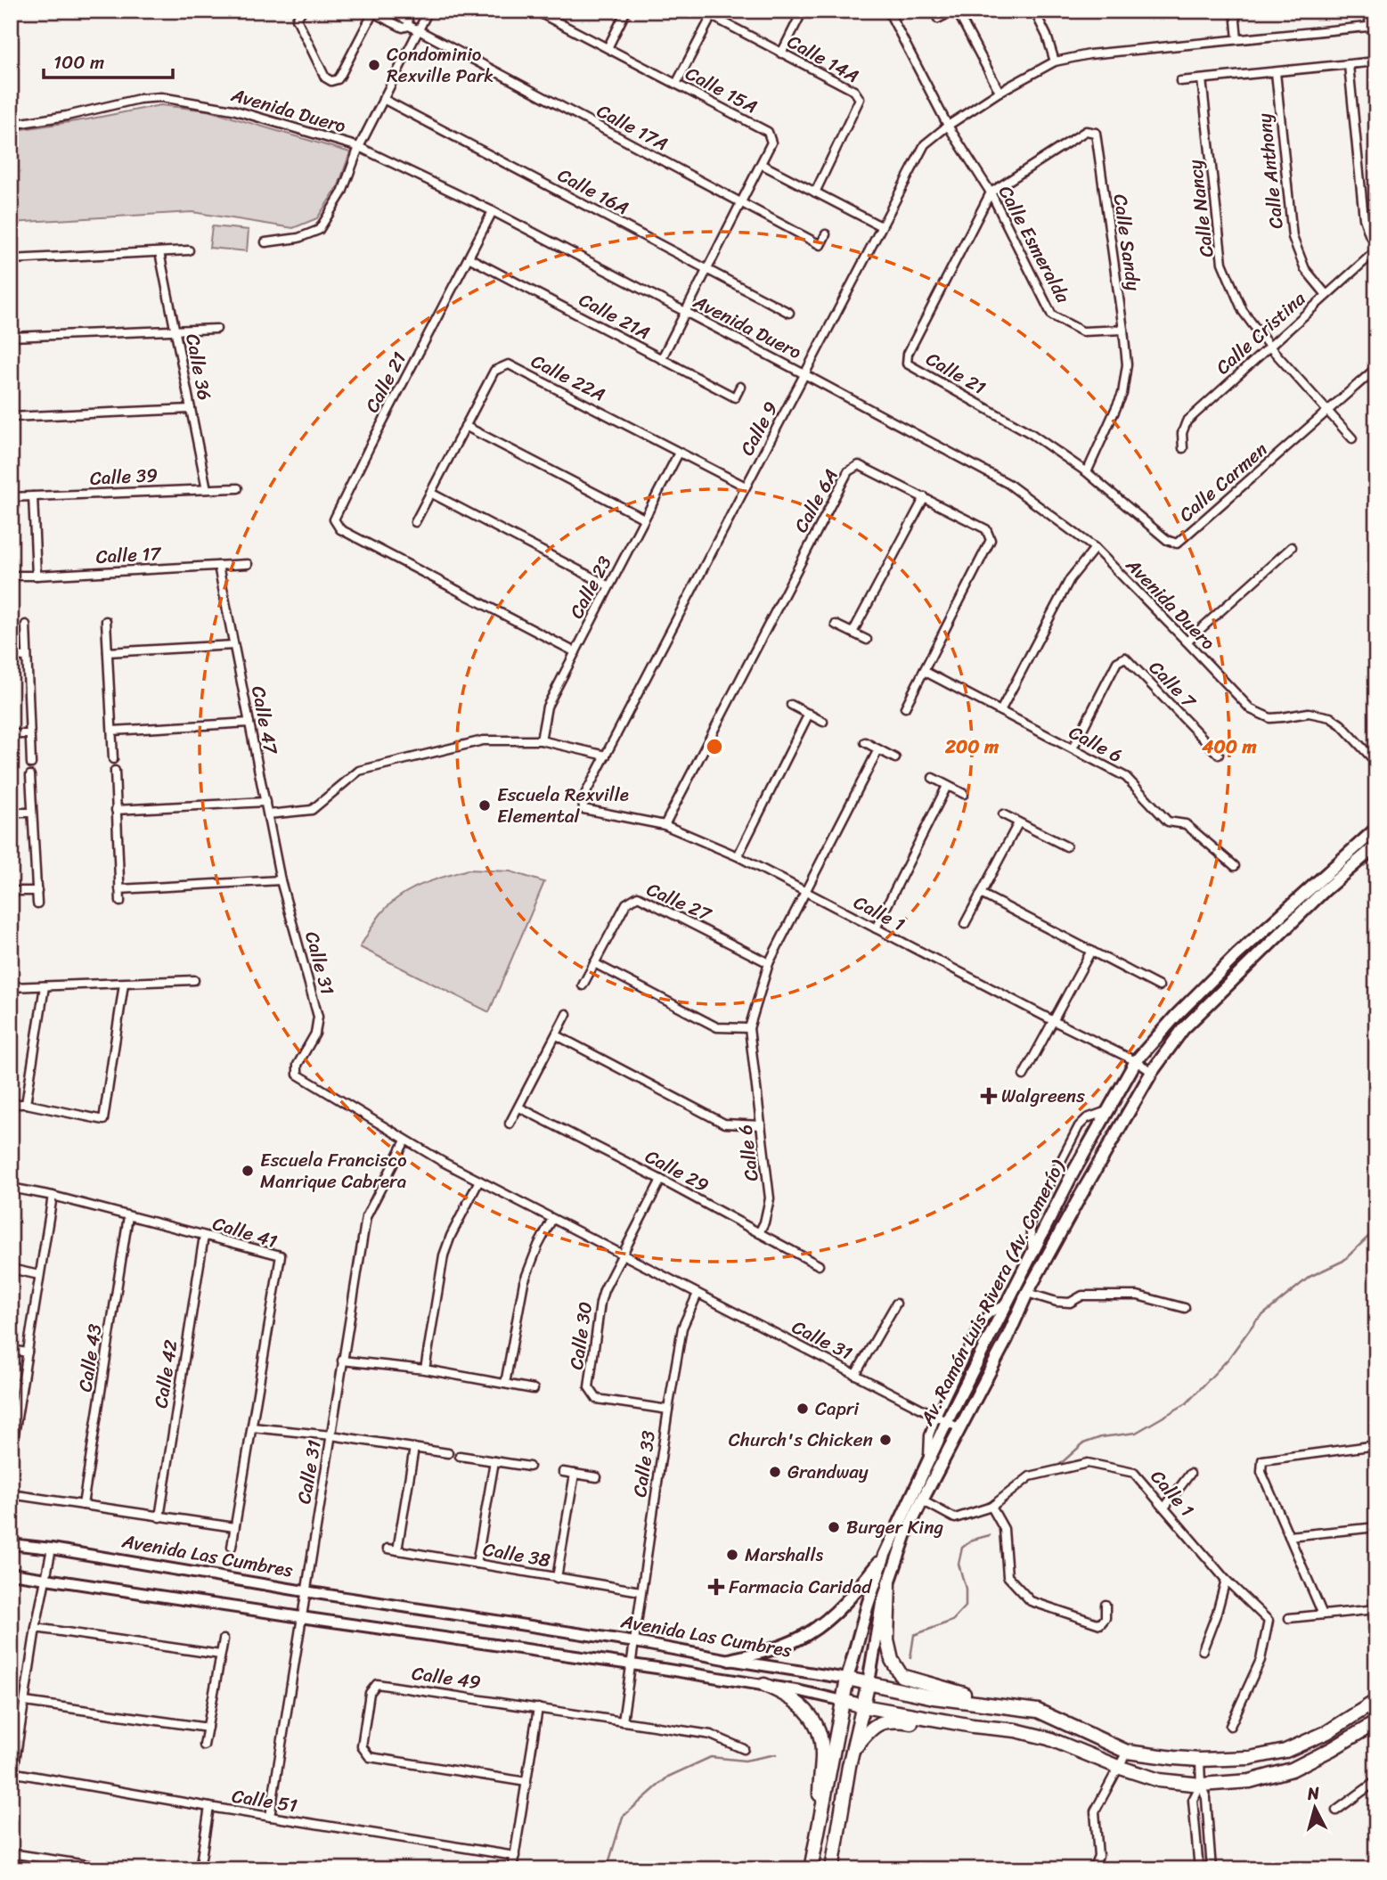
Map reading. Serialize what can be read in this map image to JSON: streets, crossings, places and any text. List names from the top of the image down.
{
  "streets": {
    "highway": ["Av. Ramón Luis Rivera (Av. Comerío)", "Avenida Las Cumbres"],
    "street": [
      "Calle 14A",
      "Calle 15A",
      "Avenida Duero",
      "Calle 17A",
      "Calle Anthony",
      "Calle 16A",
      "Calle Nancy",
      "Calle Sandy",
      "Calle Esmeralda",
      "Calle 21A",
      "Calle Cristina",
      "Calle 36",
      "Calle 21",
      "Calle 22A",
      "Calle 9",
      "Calle 39",
      "Calle Carmen",
      "Calle 6A",
      "Calle 17",
      "Calle 23",
      "Calle 7",
      "Calle 47",
      "Calle 6",
      "Calle 27",
      "Calle 1",
      "Calle 31",
      "Calle 29",
      "Calle 41",
      "Calle 30",
      "Calle 43",
      "Calle 42",
      "Calle 33",
      "Calle 38",
      "Calle 49",
      "Calle 51"
    ]
  },
  "crossings": [
    ["Calle 15A", "Avenida Duero"],
    ["Calle 15A", "Calle 17A"],
    ["Calle 15A", "Calle 16A"],
    ["Calle 15A", "Calle 21A"],
    ["Avenida Duero", "Calle 21"],
    ["Avenida Duero", "Calle 9"],
    ["Calle Anthony", "Calle Cristina"],
    ["Calle Nancy", "Calle Cristina"],
    ["Calle Nancy", "Calle Carmen"],
    ["Calle Sandy", "Calle Esmeralda"],
    ["Calle Sandy", "Calle 21"],
    ["Calle Sandy", "Calle Carmen"],
    ["Calle Esmeralda", "Calle 21"],
    ["Calle Esmeralda", "Calle 9"],
    ["Calle 21A", "Calle 21"],
    ["Calle 36", "Calle 39"],
    ["Calle 21", "Calle Carmen"],
    ["Calle 21", "Calle 23"],
    ["Calle 22A", "Calle 9"],
    ["Calle 22A", "Calle 23"],
    ["Calle 9", "Calle 1"],
    ["Calle 6A", "Calle 6"],
    ["Calle 6A", "Calle 1"],
    ["Calle 17", "Calle 47"],
    ["Calle 7", "Calle 6"],
    ["Calle 47", "Calle 31"],
    ["Calle 6", "Calle 27"],
    ["Calle 6", "Calle 1"],
    ["Calle 6", "Calle 29"],
    ["Calle 1", "Av. Ramón Luis Rivera (Av. Comerío)"],
    ["Calle 31", "Av. Ramón Luis Rivera (Av. Comerío)"],
    ["Calle 31", "Calle 30"],
    ["Calle 31", "Calle 33"],
    ["Calle 31", "Avenida Las Cumbres"],
    ["Calle 31", "Calle 51"],
    ["Calle 29", "Calle 30"],
    ["Calle 41", "Calle 43"],
    ["Calle 41", "Calle 42"],
    ["Av. Ramón Luis Rivera (Av. Comerío)", "Avenida Las Cumbres"],
    ["Calle 30", "Calle 33"],
    ["Calle 33", "Calle 38"],
    ["Calle 33", "Avenida Las Cumbres"],
    ["Calle 33", "Calle 49"]
  ],
  "places": {
    "other": [
      "Condominio Rexville Park",
      "Escuela Rexville Elemental",
      "Escuela Francisco Manrique Cabrera",
      "Capri",
      "Church's Chicken",
      "Grandway",
      "Burger King",
      "Marshalls"
    ],
    "health": ["Walgreens", "Farmacia Caridad"]
  },
  "scale_bar": "100 m",
  "north": "top",
  "rings": ["200 m", "400 m"]
}
